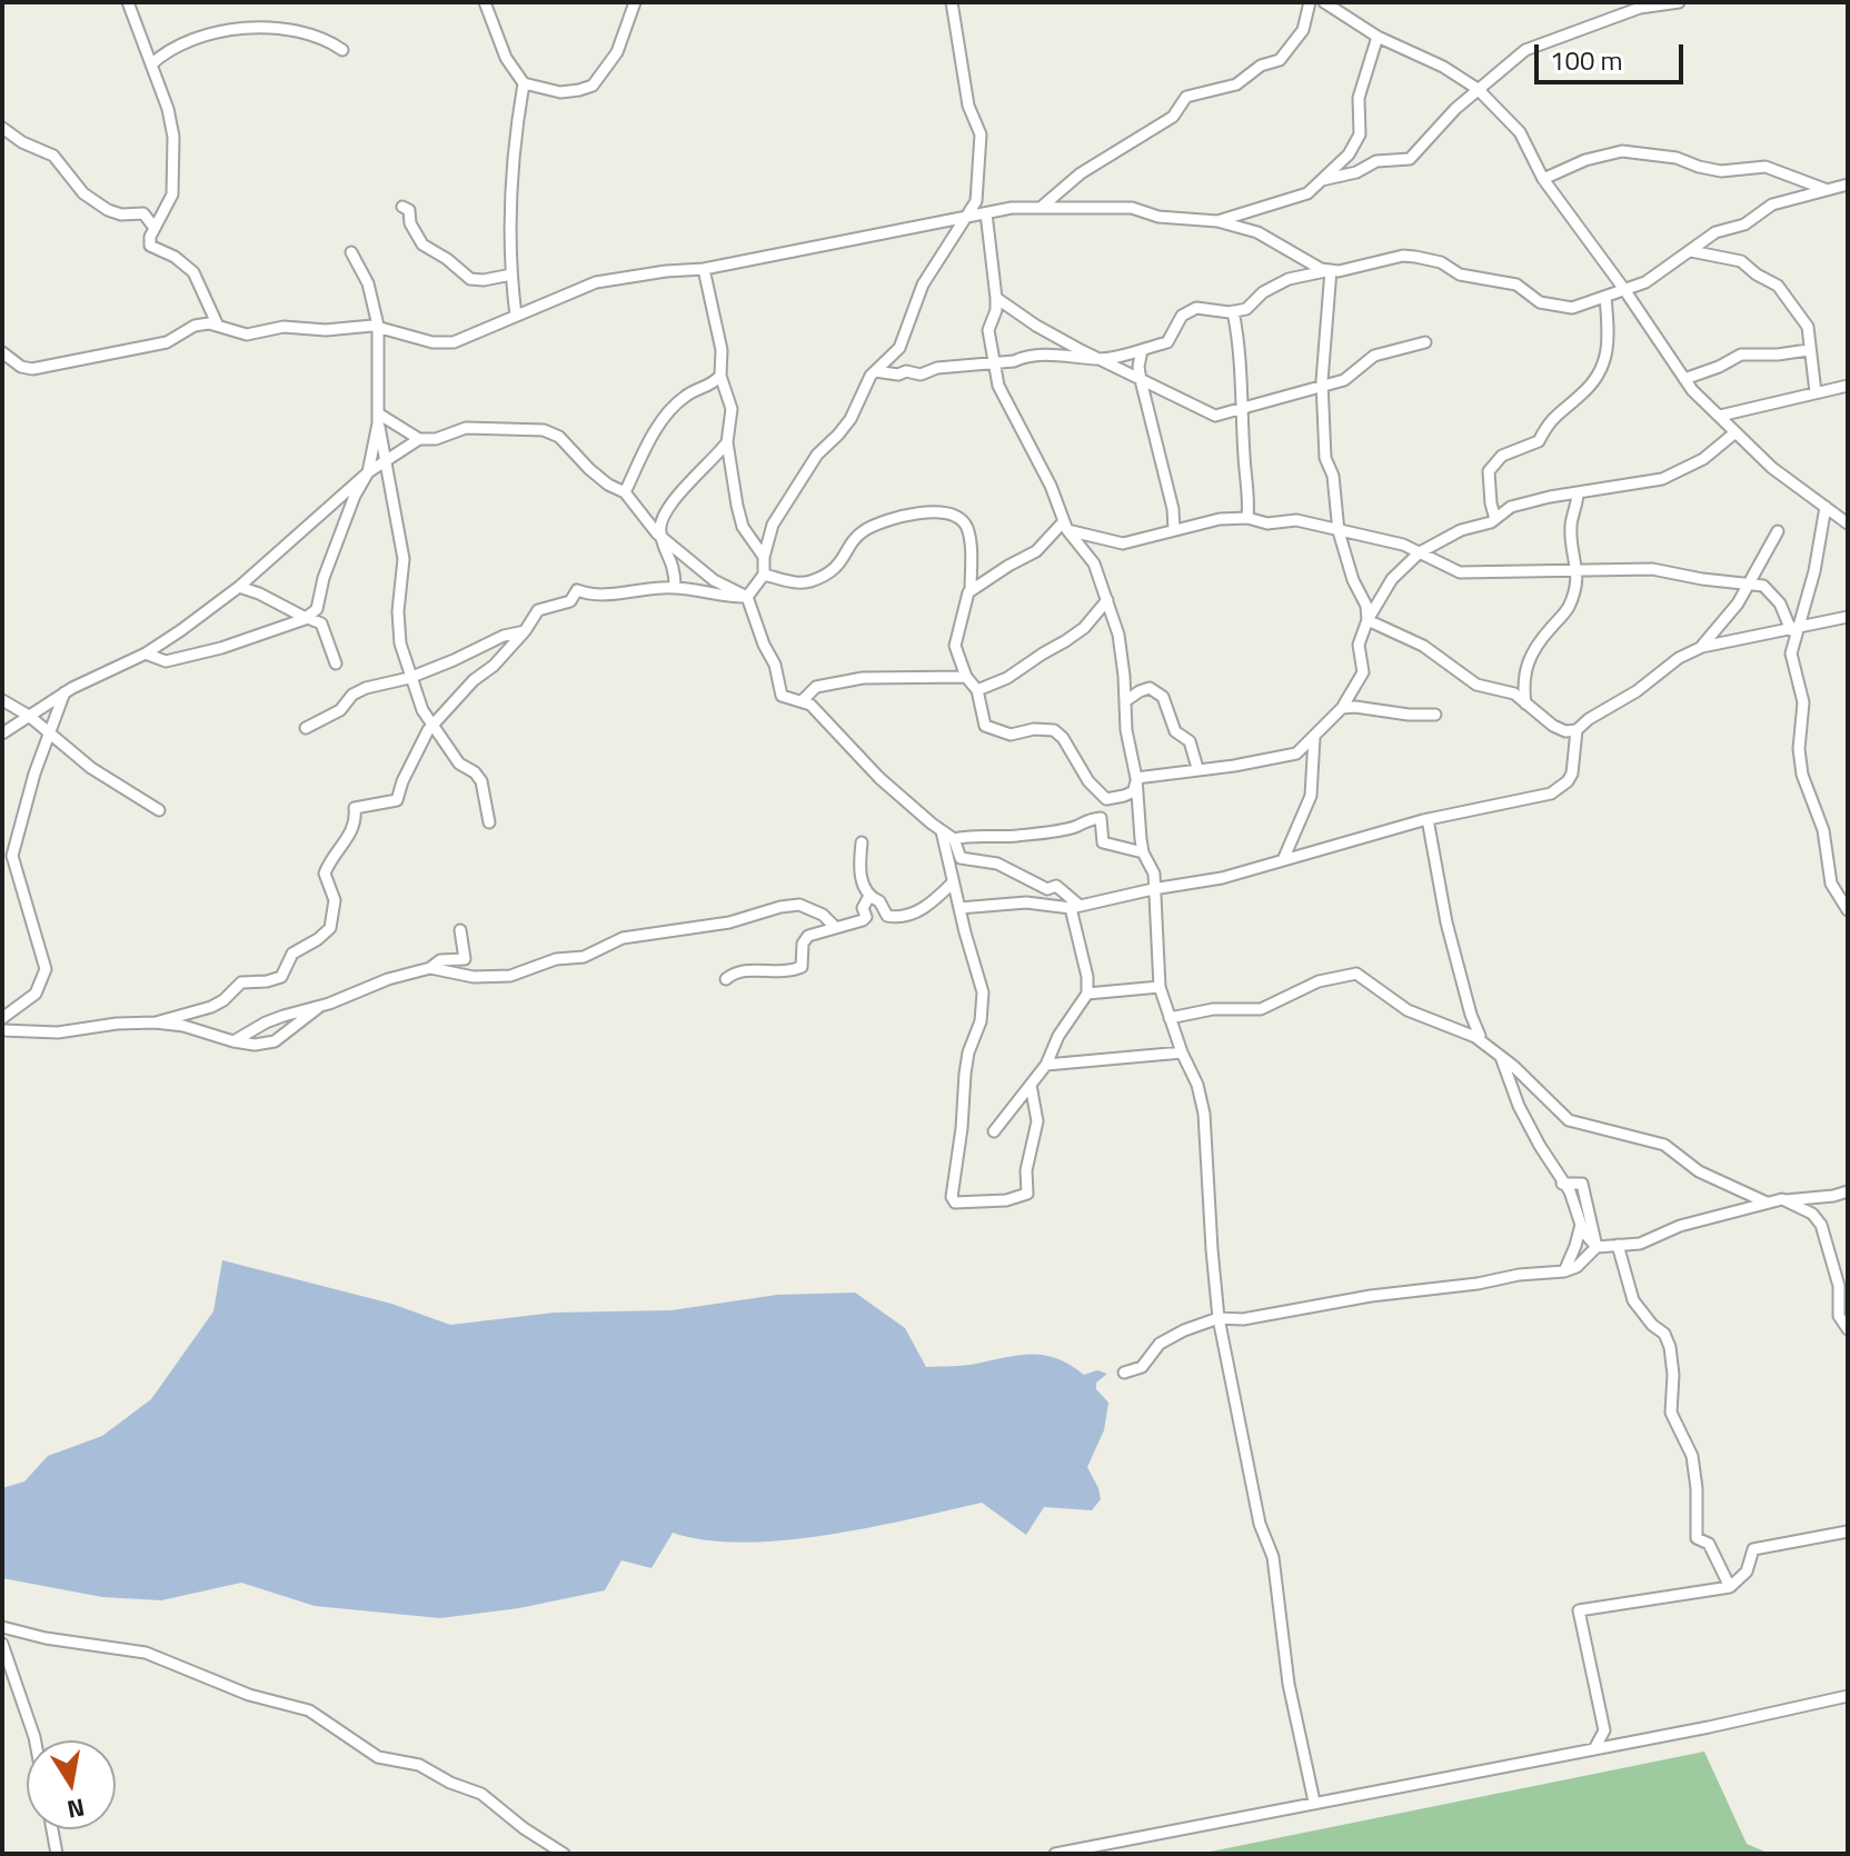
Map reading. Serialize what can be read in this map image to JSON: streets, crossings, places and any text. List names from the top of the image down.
{
  "scale_bar": "100 m",
  "north": "bottom"
}
